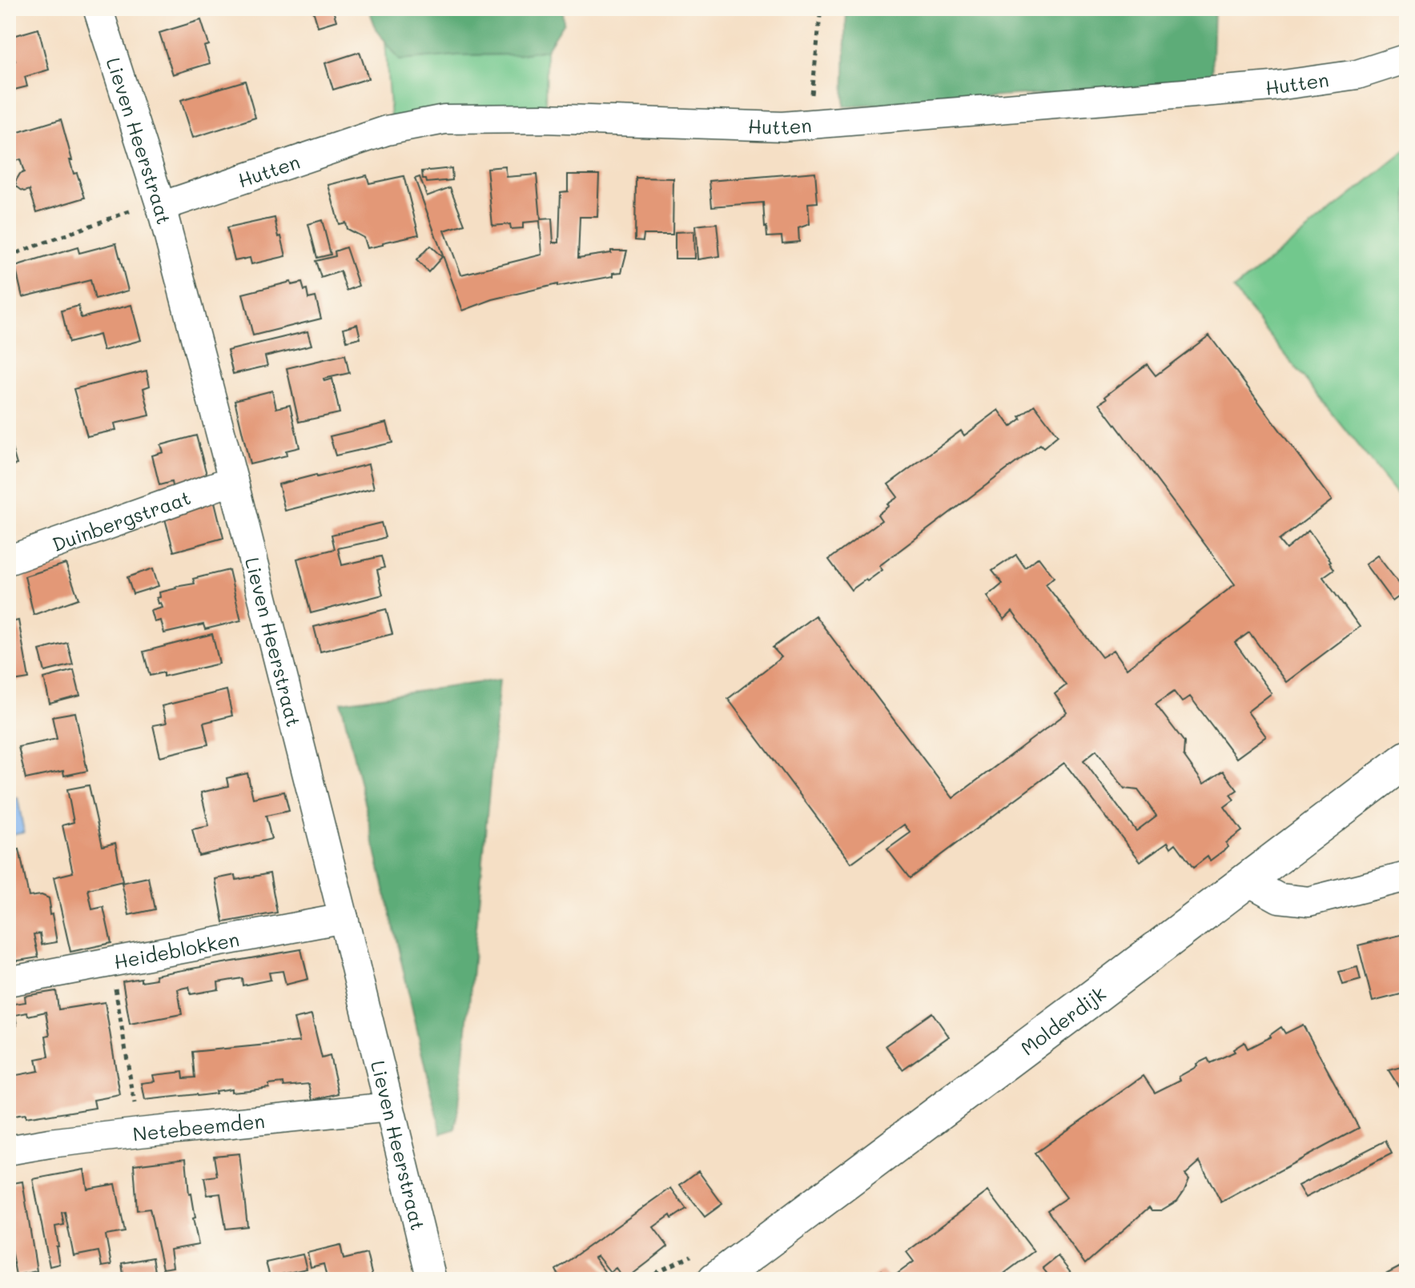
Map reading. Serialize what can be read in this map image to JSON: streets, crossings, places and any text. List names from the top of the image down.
{
  "streets": {
    "main road": ["Molderdijk"],
    "street": [
      "Hutten",
      "Lieven Heerstraat",
      "Duinbergstraat",
      "Heideblokken",
      "Netebeemden"
    ]
  },
  "crossings": [
    ["Hutten", "Lieven Heerstraat"],
    ["Lieven Heerstraat", "Duinbergstraat"],
    ["Lieven Heerstraat", "Heideblokken"],
    ["Lieven Heerstraat", "Netebeemden"]
  ]
}
